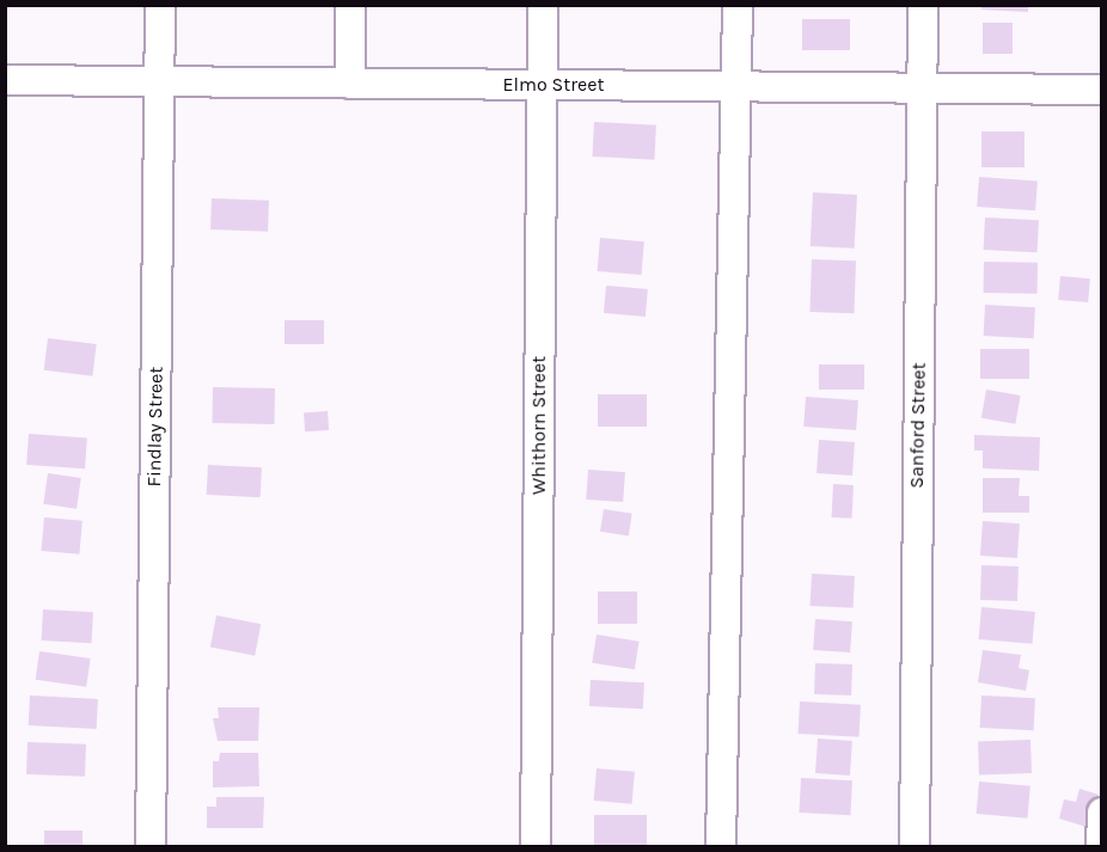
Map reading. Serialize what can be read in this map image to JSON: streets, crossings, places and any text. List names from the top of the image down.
{
  "streets": {
    "street": [
      "Elmo Street",
      "Whithorn Street",
      "Sanford Street",
      "Findlay Street"
    ]
  },
  "crossings": [
    ["Elmo Street", "Whithorn Street"],
    ["Elmo Street", "Sanford Street"],
    ["Elmo Street", "Findlay Street"]
  ]
}
